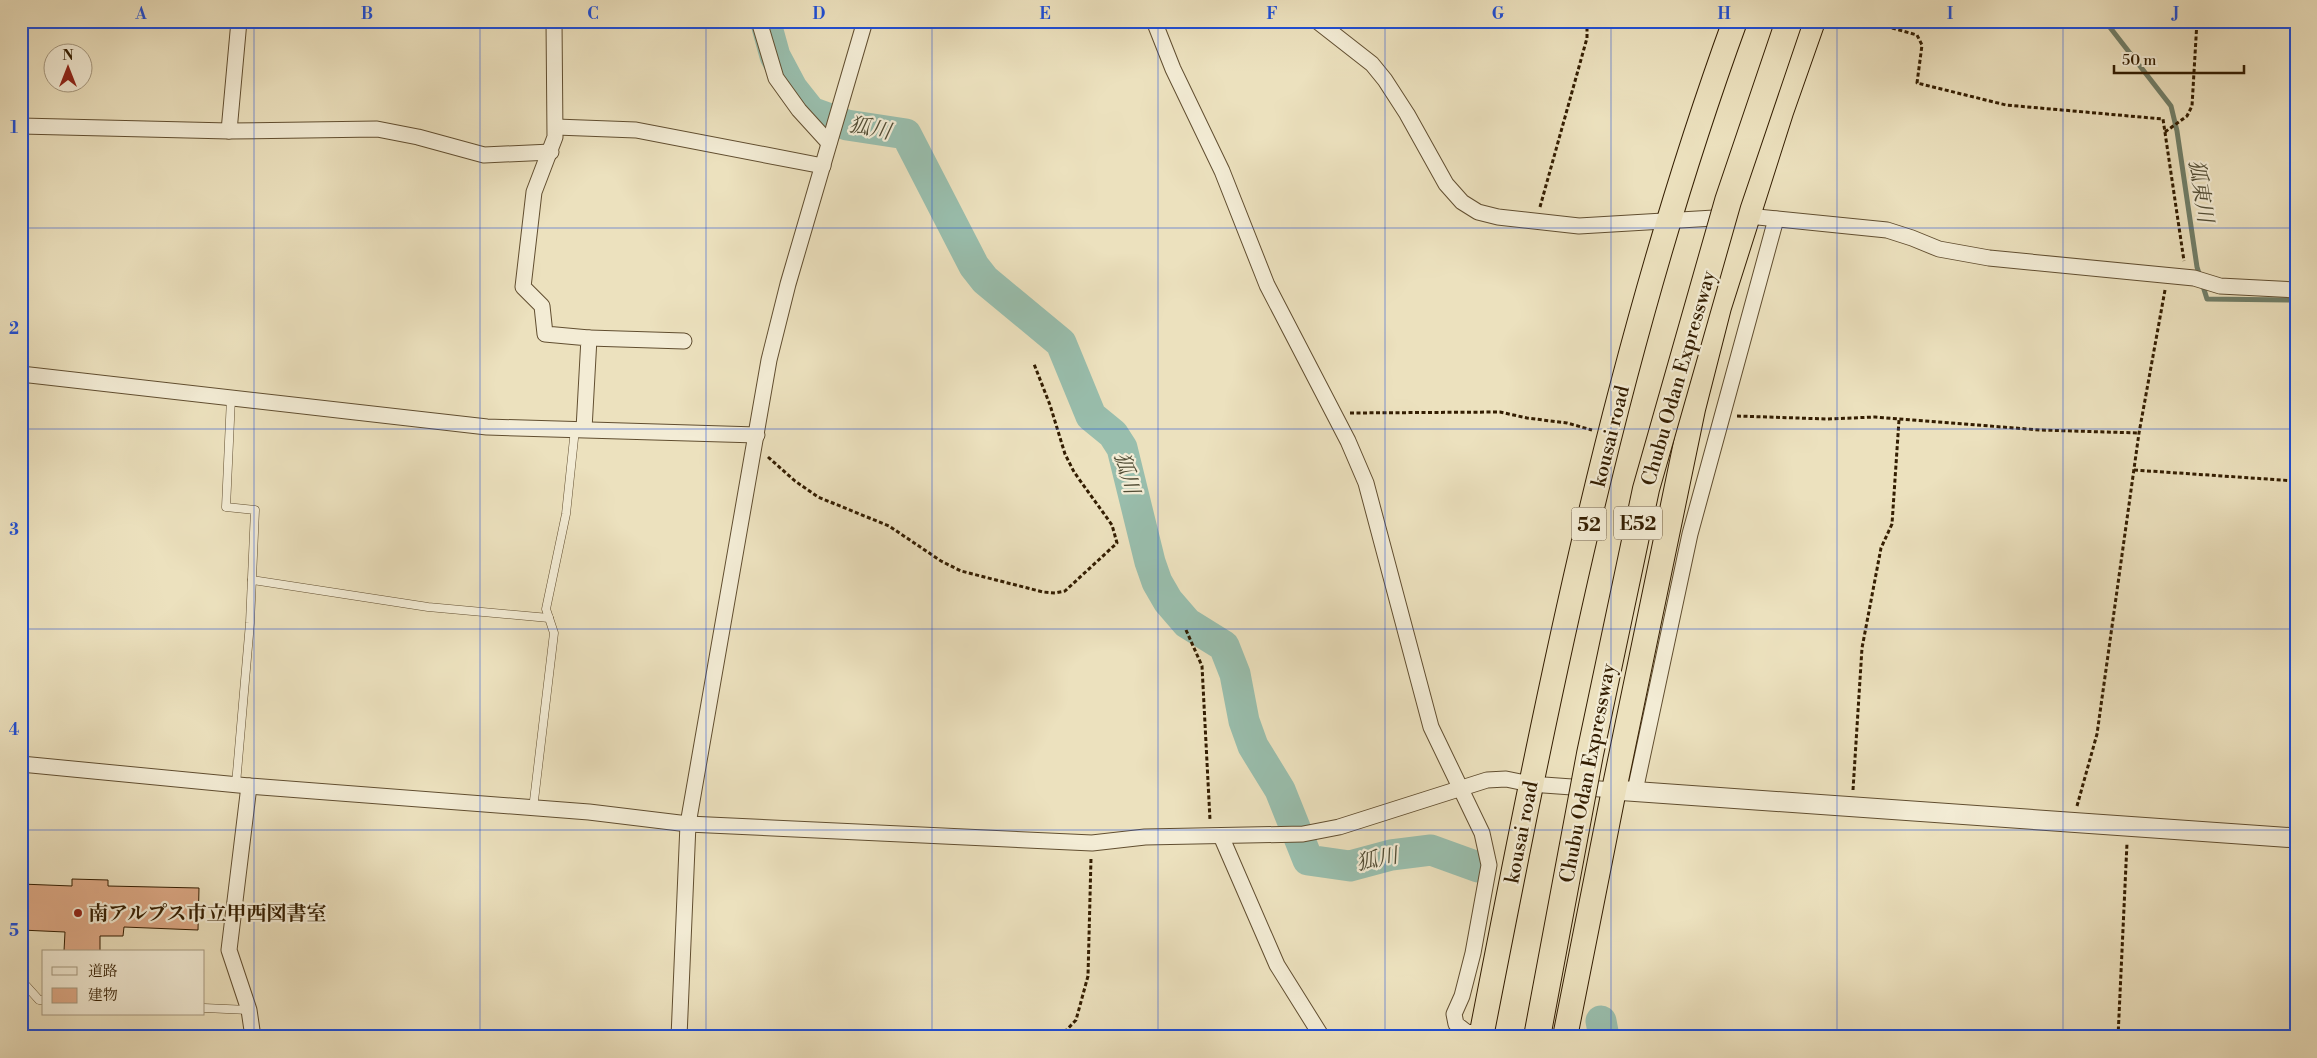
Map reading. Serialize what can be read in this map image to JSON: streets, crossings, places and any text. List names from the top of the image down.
{
  "streets": {
    "highway": [
      "Chubu Odan Expressway",
      "kousai road",
      "E52",
      "52"
    ]
  },
  "water": ["狐川", "狐東川"],
  "places": ["南アルプス市立甲西図書室"],
  "legend": ["道路", "建物"],
  "scale_bar": "50 m",
  "north": "top",
  "grid": {
    "columns": [
      "A",
      "B",
      "C",
      "D",
      "E",
      "F",
      "G",
      "H",
      "I",
      "J"
    ],
    "rows": [
      "1",
      "2",
      "3",
      "4",
      "5"
    ]
  }
}
